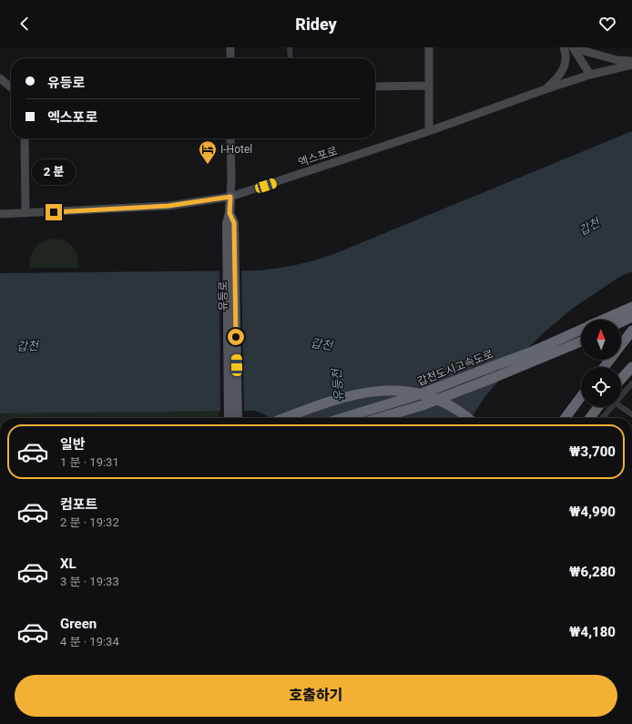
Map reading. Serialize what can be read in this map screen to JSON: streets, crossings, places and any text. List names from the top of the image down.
{
  "streets": {
    "highway": ["갑천도시고속도로"],
    "main road": ["엑스포로", "유등로"]
  },
  "crossings": [
    ["엑스포로", "유등로"]
  ],
  "water": ["갑천", "유등천"],
  "places": {
    "hotel": ["I-Hotel"]
  },
  "north": "top",
  "page": {
    "header": "Ridey",
    "banner": ["유등로", "엑스포로"],
    "bubble": "2 분",
    "list": [
      {
        "name": "일반",
        "note": "1 분 · 19:31",
        "value": "₩3,700"
      },
      {
        "name": "컴포트",
        "note": "2 분 · 19:32",
        "value": "₩4,990"
      },
      {
        "name": "XL",
        "note": "3 분 · 19:33",
        "value": "₩6,280"
      },
      {
        "name": "Green",
        "note": "4 분 · 19:34",
        "value": "₩4,180"
      }
    ],
    "buttons": "호출하기"
  }
}
